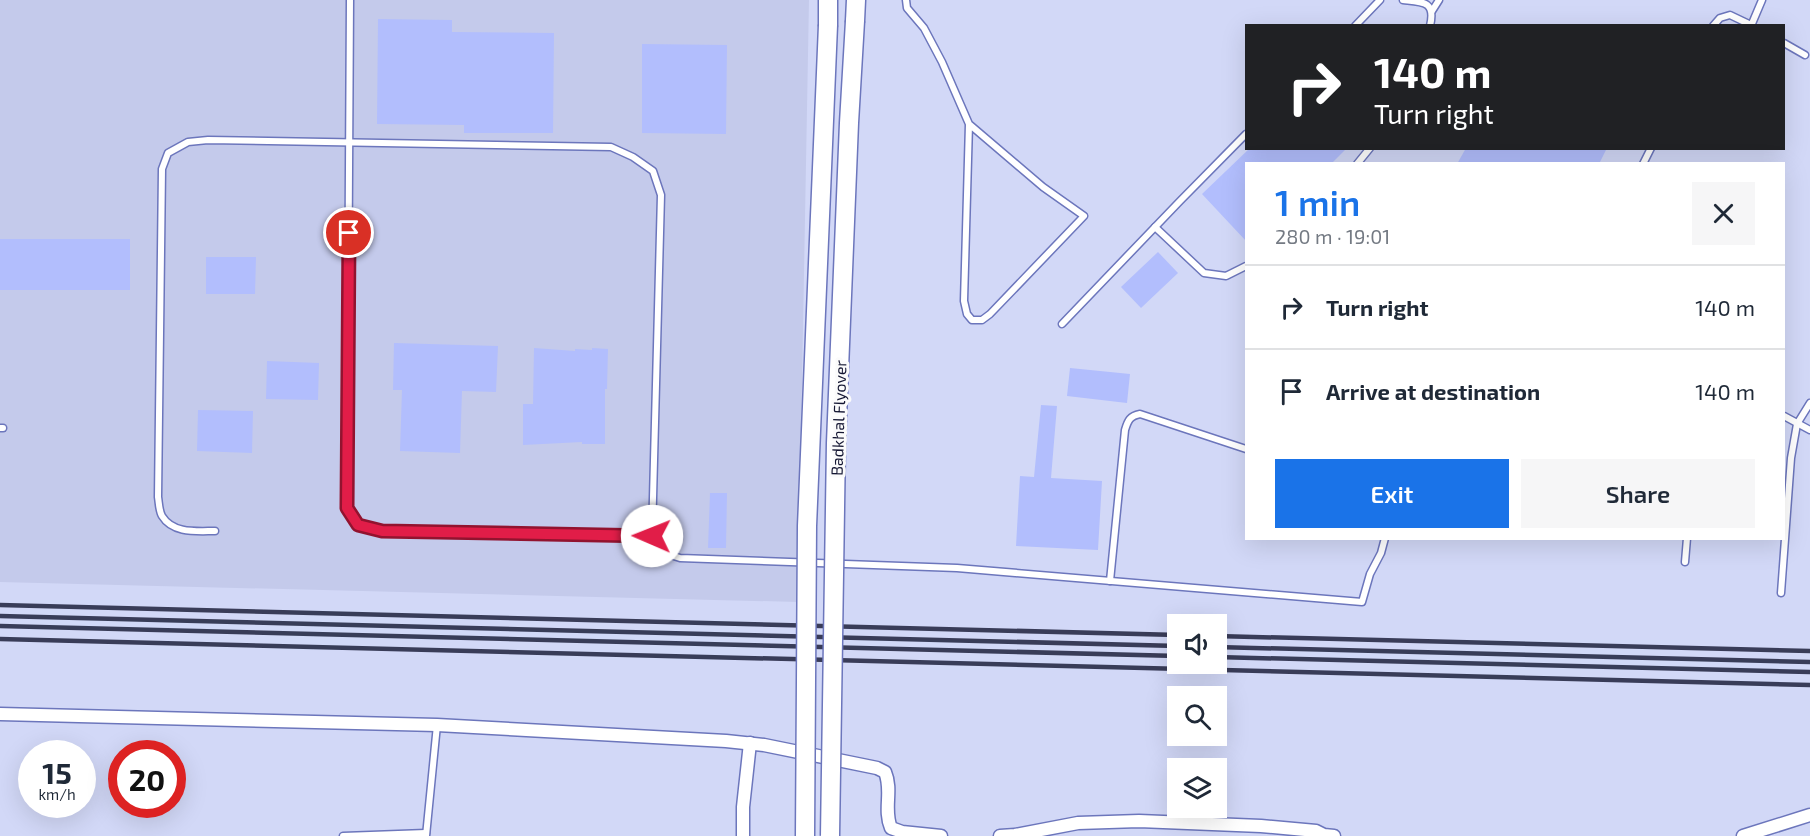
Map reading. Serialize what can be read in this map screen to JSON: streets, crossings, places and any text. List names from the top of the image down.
{
  "streets": {
    "main road": ["Badkhal Flyover"]
  },
  "page": {
    "turn": ["140 m", "Turn right"],
    "heading": ["1 min", "280 m · 19:01"],
    "list": [
      {
        "name": "Turn right",
        "value": "140 m"
      },
      {
        "name": "Arrive at destination",
        "value": "140 m"
      }
    ],
    "buttons": ["Exit", "Share"],
    "speed": "15 km/h",
    "limit": "20"
  }
}
